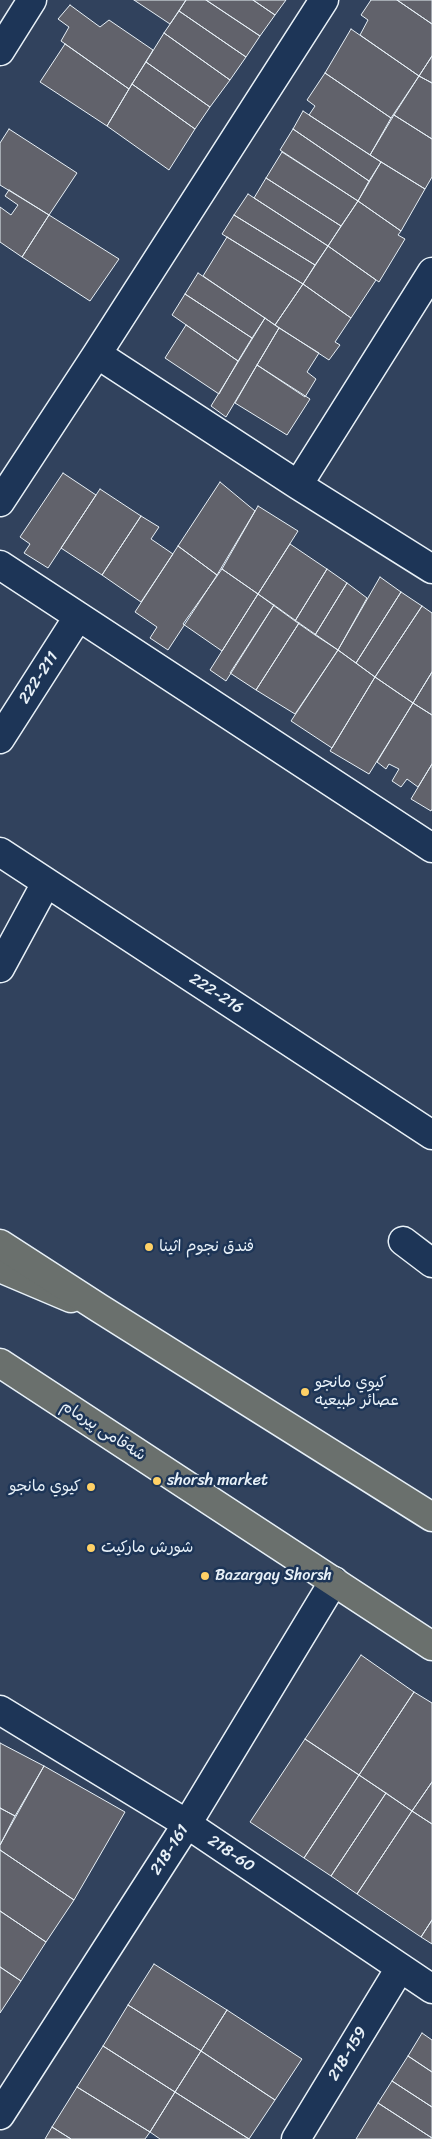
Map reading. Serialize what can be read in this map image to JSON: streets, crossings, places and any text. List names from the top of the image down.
{
  "streets": {
    "main road": ["شەقامی پیرمام"],
    "street": [
      "222-211",
      "222-216",
      "218-161",
      "218-60",
      "218-159"
    ]
  },
  "crossings": [
    ["شەقامی پیرمام", "218-161"],
    ["218-161", "218-60"],
    ["218-60", "218-159"]
  ],
  "places": [
    "فندق نجوم اثينا",
    "كيوي مانجو عصائر طبيعيه",
    "shorsh market",
    "كيوي مانجو",
    "شورش ماركيت",
    "Bazargay Shorsh"
  ]
}
